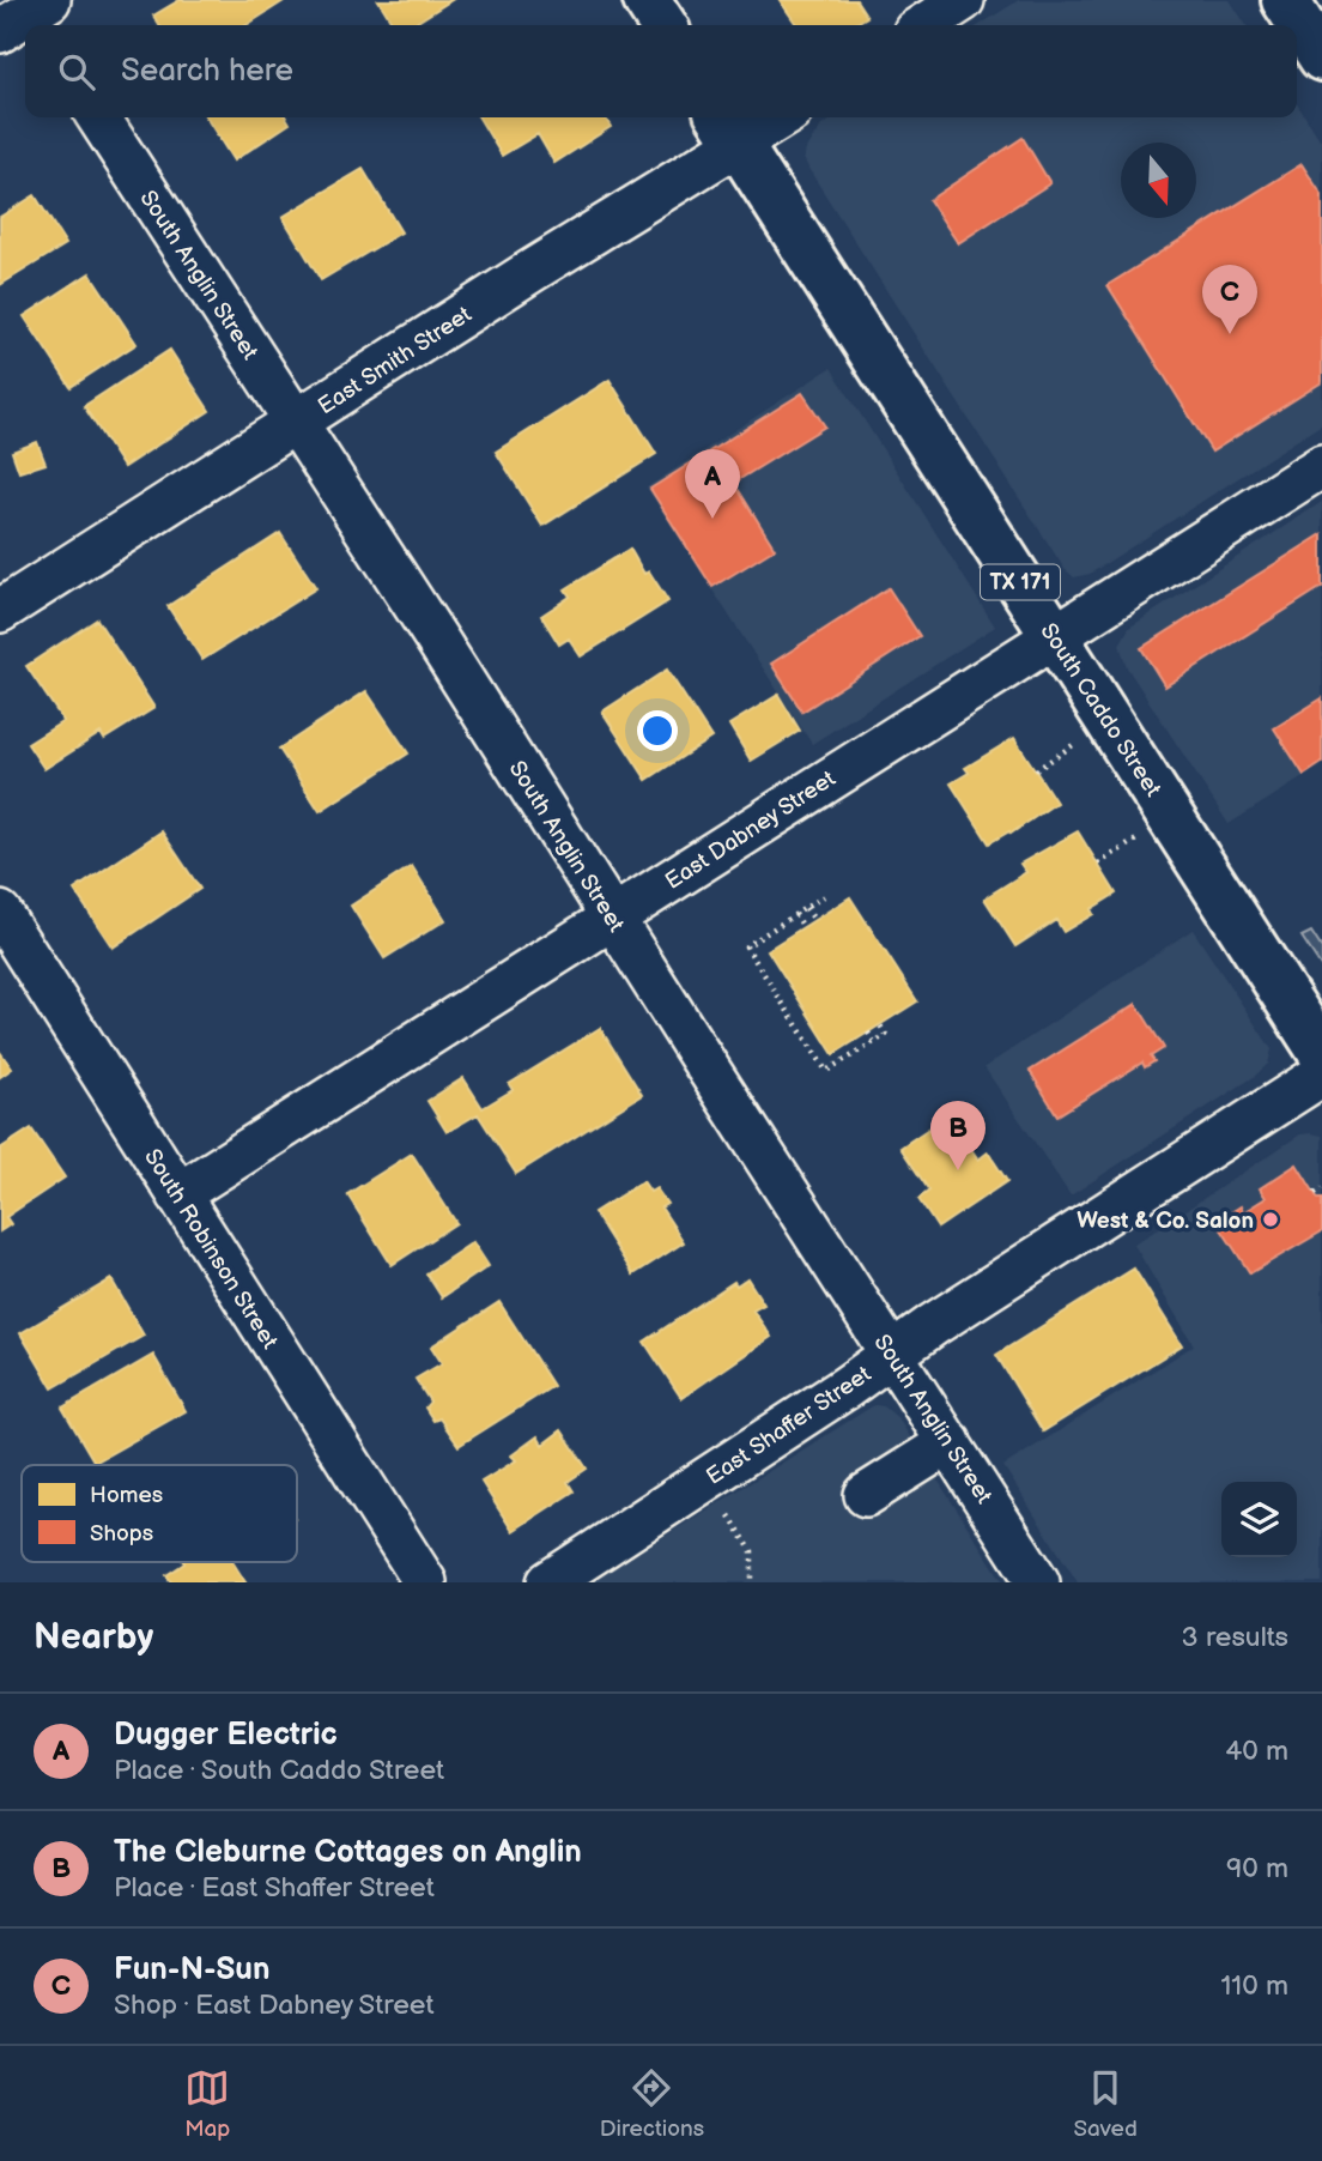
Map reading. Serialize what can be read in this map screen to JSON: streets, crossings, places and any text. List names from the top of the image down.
{
  "streets": {
    "main road": ["TX 171", "South Caddo Street"],
    "street": [
      "South Anglin Street",
      "East Smith Street",
      "East Dabney Street",
      "South Robinson Street",
      "East Shaffer Street"
    ]
  },
  "crossings": [
    ["South Anglin Street", "East Smith Street"],
    ["South Anglin Street", "East Dabney Street"],
    ["South Anglin Street", "East Shaffer Street"],
    ["East Smith Street", "South Caddo Street"],
    ["South Caddo Street", "East Dabney Street"],
    ["East Dabney Street", "South Robinson Street"]
  ],
  "places": ["West & Co. Salon"],
  "legend": ["Homes", "Shops"],
  "north": "bottom",
  "page": {
    "search": "Search here",
    "pins": ["C", "A", "B"],
    "heading": ["Nearby", "3 results"],
    "list": [
      {
        "mark": "A",
        "name": "Dugger Electric",
        "note": "Place · South Caddo Street",
        "value": "40 m"
      },
      {
        "mark": "B",
        "name": "The Cleburne Cottages on Anglin",
        "note": "Place · East Shaffer Street",
        "value": "90 m"
      },
      {
        "mark": "C",
        "name": "Fun-N-Sun",
        "note": "Shop · East Dabney Street",
        "value": "110 m"
      }
    ],
    "nav": ["Map", "Directions", "Saved"]
  }
}
